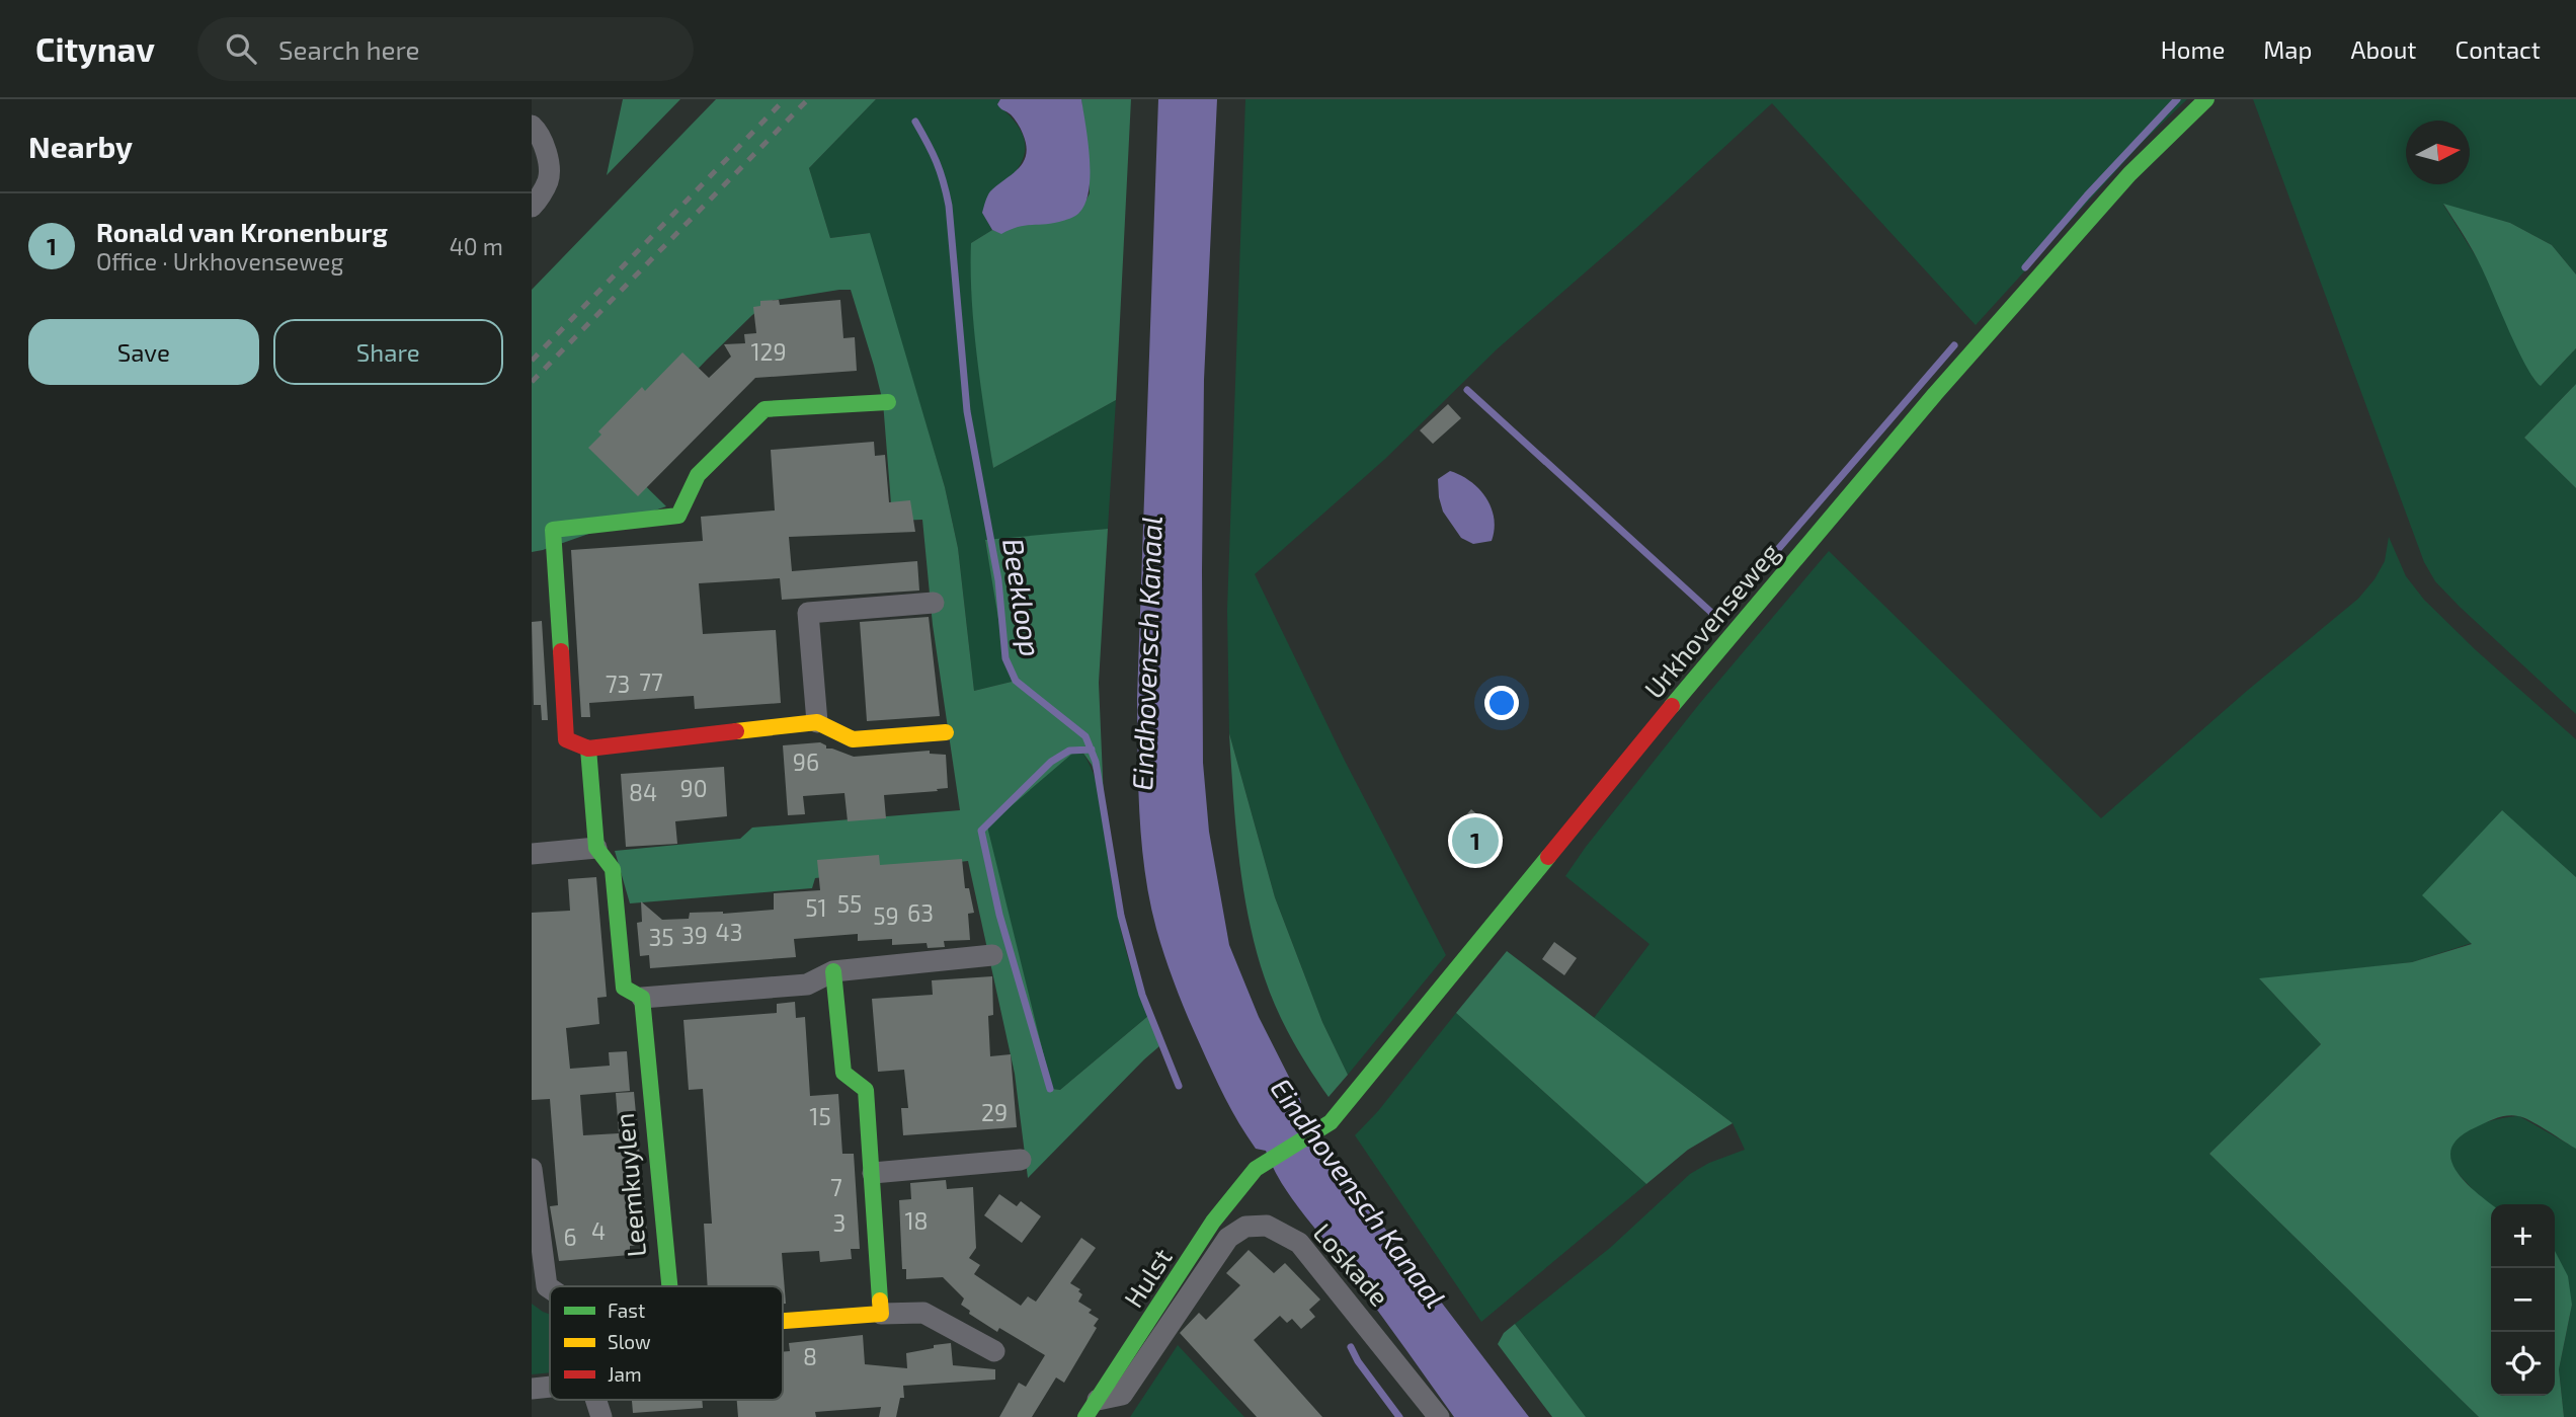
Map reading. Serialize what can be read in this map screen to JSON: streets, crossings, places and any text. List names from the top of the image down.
{
  "streets": {
    "street": [
      "Urkhovenseweg",
      "Leemkuylen",
      "Loskade",
      "Hulst"
    ]
  },
  "crossings": [
    ["Urkhovenseweg", "Hulst"],
    ["Loskade", "Hulst"]
  ],
  "water": ["Beekloop", "Eindhovensch Kanaal"],
  "house_numbers": [
    "129",
    "77",
    "73",
    "96",
    "90",
    "84",
    "55",
    "51",
    "63",
    "59",
    "43",
    "39",
    "35",
    "29",
    "15",
    "7",
    "18",
    "3",
    "4",
    "6",
    "8"
  ],
  "legend": ["Fast", "Slow", "Jam"],
  "north": "right",
  "page": {
    "header": "Citynav",
    "search": "Search here",
    "nav": [
      "Home",
      "Map",
      "About",
      "Contact"
    ],
    "heading": "Nearby",
    "list": [
      {
        "mark": "1",
        "name": "Ronald van Kronenburg",
        "note": "Office · Urkhovenseweg",
        "value": "40 m"
      }
    ],
    "buttons": ["Save", "Share"],
    "pins": "1",
    "map_buttons": ["+", "−"]
  }
}
